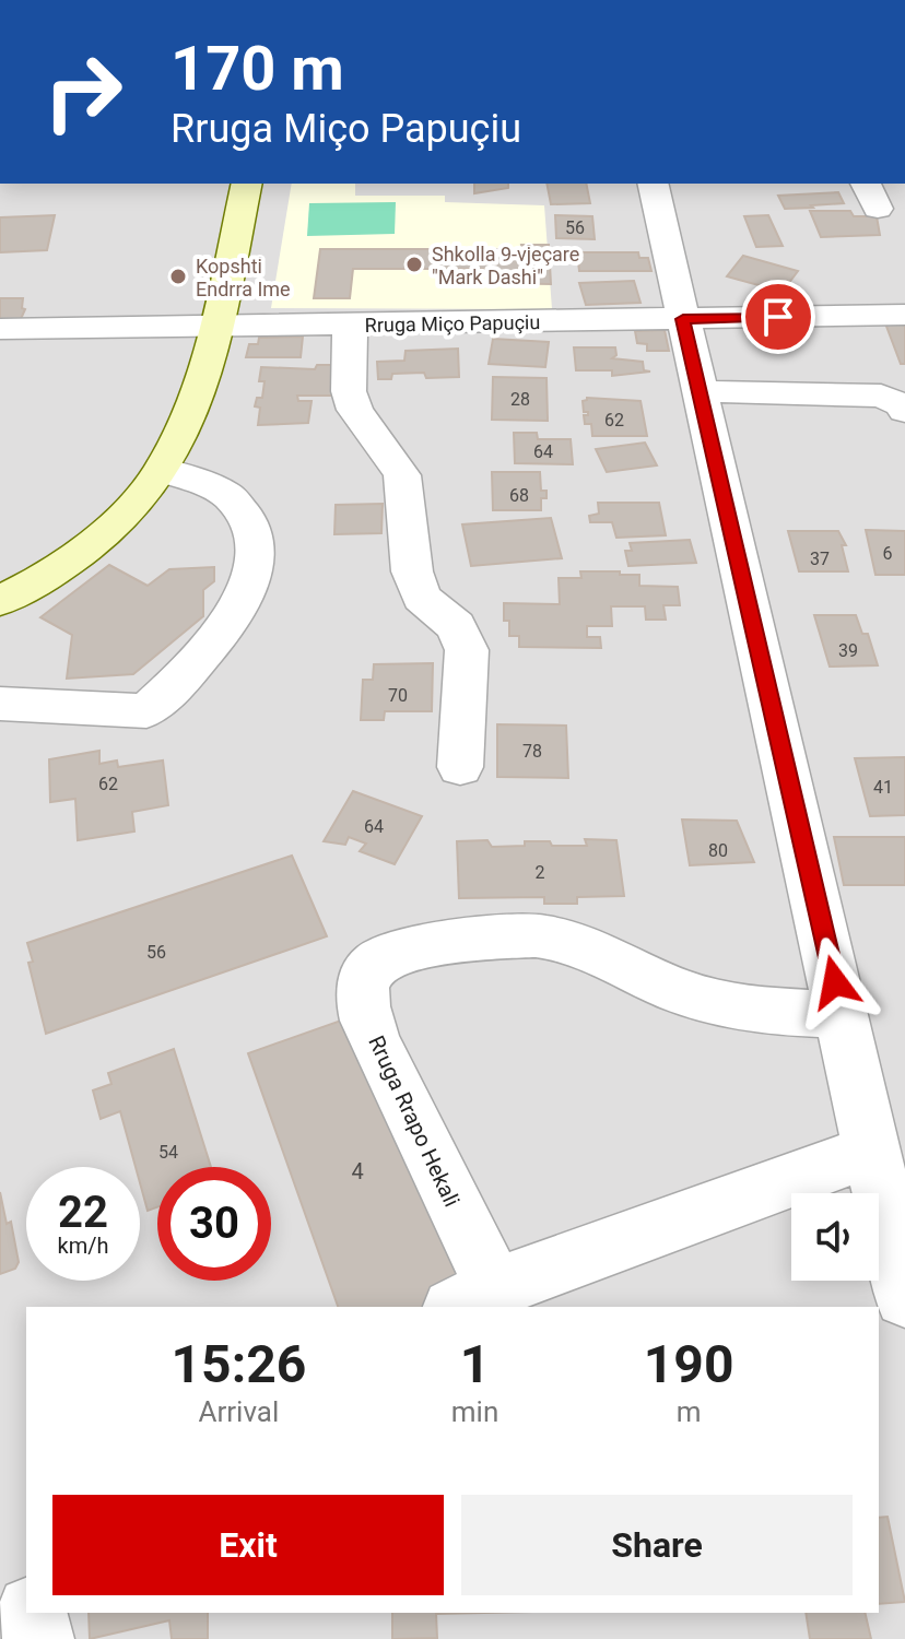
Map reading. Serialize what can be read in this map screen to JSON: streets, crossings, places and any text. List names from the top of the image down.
{
  "streets": {
    "street": ["Rruga Miço Papuçiu", "Rruga Rrapo Hekali"]
  },
  "places": ["Shkolla 9-vjeçare \"Mark Dashi\"", "Kopshti Endrra Ime"],
  "house_numbers": [
    "56",
    "28",
    "62",
    "64",
    "68",
    "6",
    "37",
    "39",
    "70",
    "78",
    "62",
    "41",
    "64",
    "80",
    "2",
    "56",
    "54",
    "4"
  ],
  "page": {
    "turn": ["170 m", "Rruga Miço Papuçiu"],
    "speed": "22 km/h",
    "limit": "30",
    "eta": [
      "15:26",
      "Arrival",
      "1",
      "min",
      "190",
      "m"
    ],
    "buttons": ["Exit", "Share"]
  }
}
